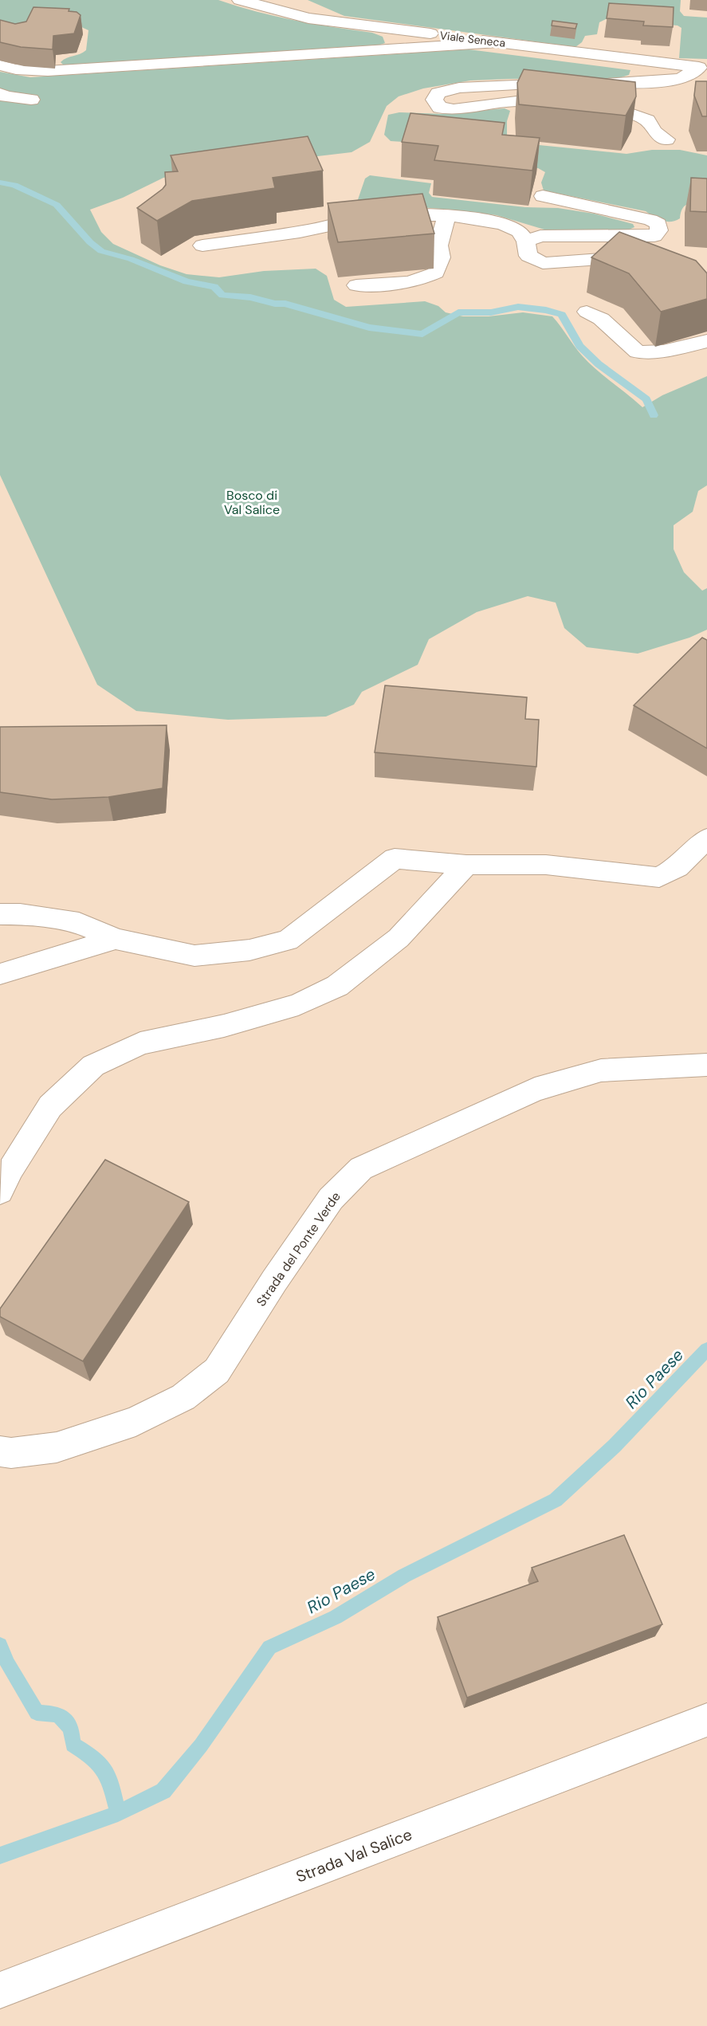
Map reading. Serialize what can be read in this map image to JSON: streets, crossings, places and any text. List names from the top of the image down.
{
  "streets": {
    "street": ["Viale Seneca", "Strada del Ponte Verde", "Strada Val Salice"]
  },
  "water": ["Rio Paese"],
  "parks": ["Bosco di Val Salice"]
}
